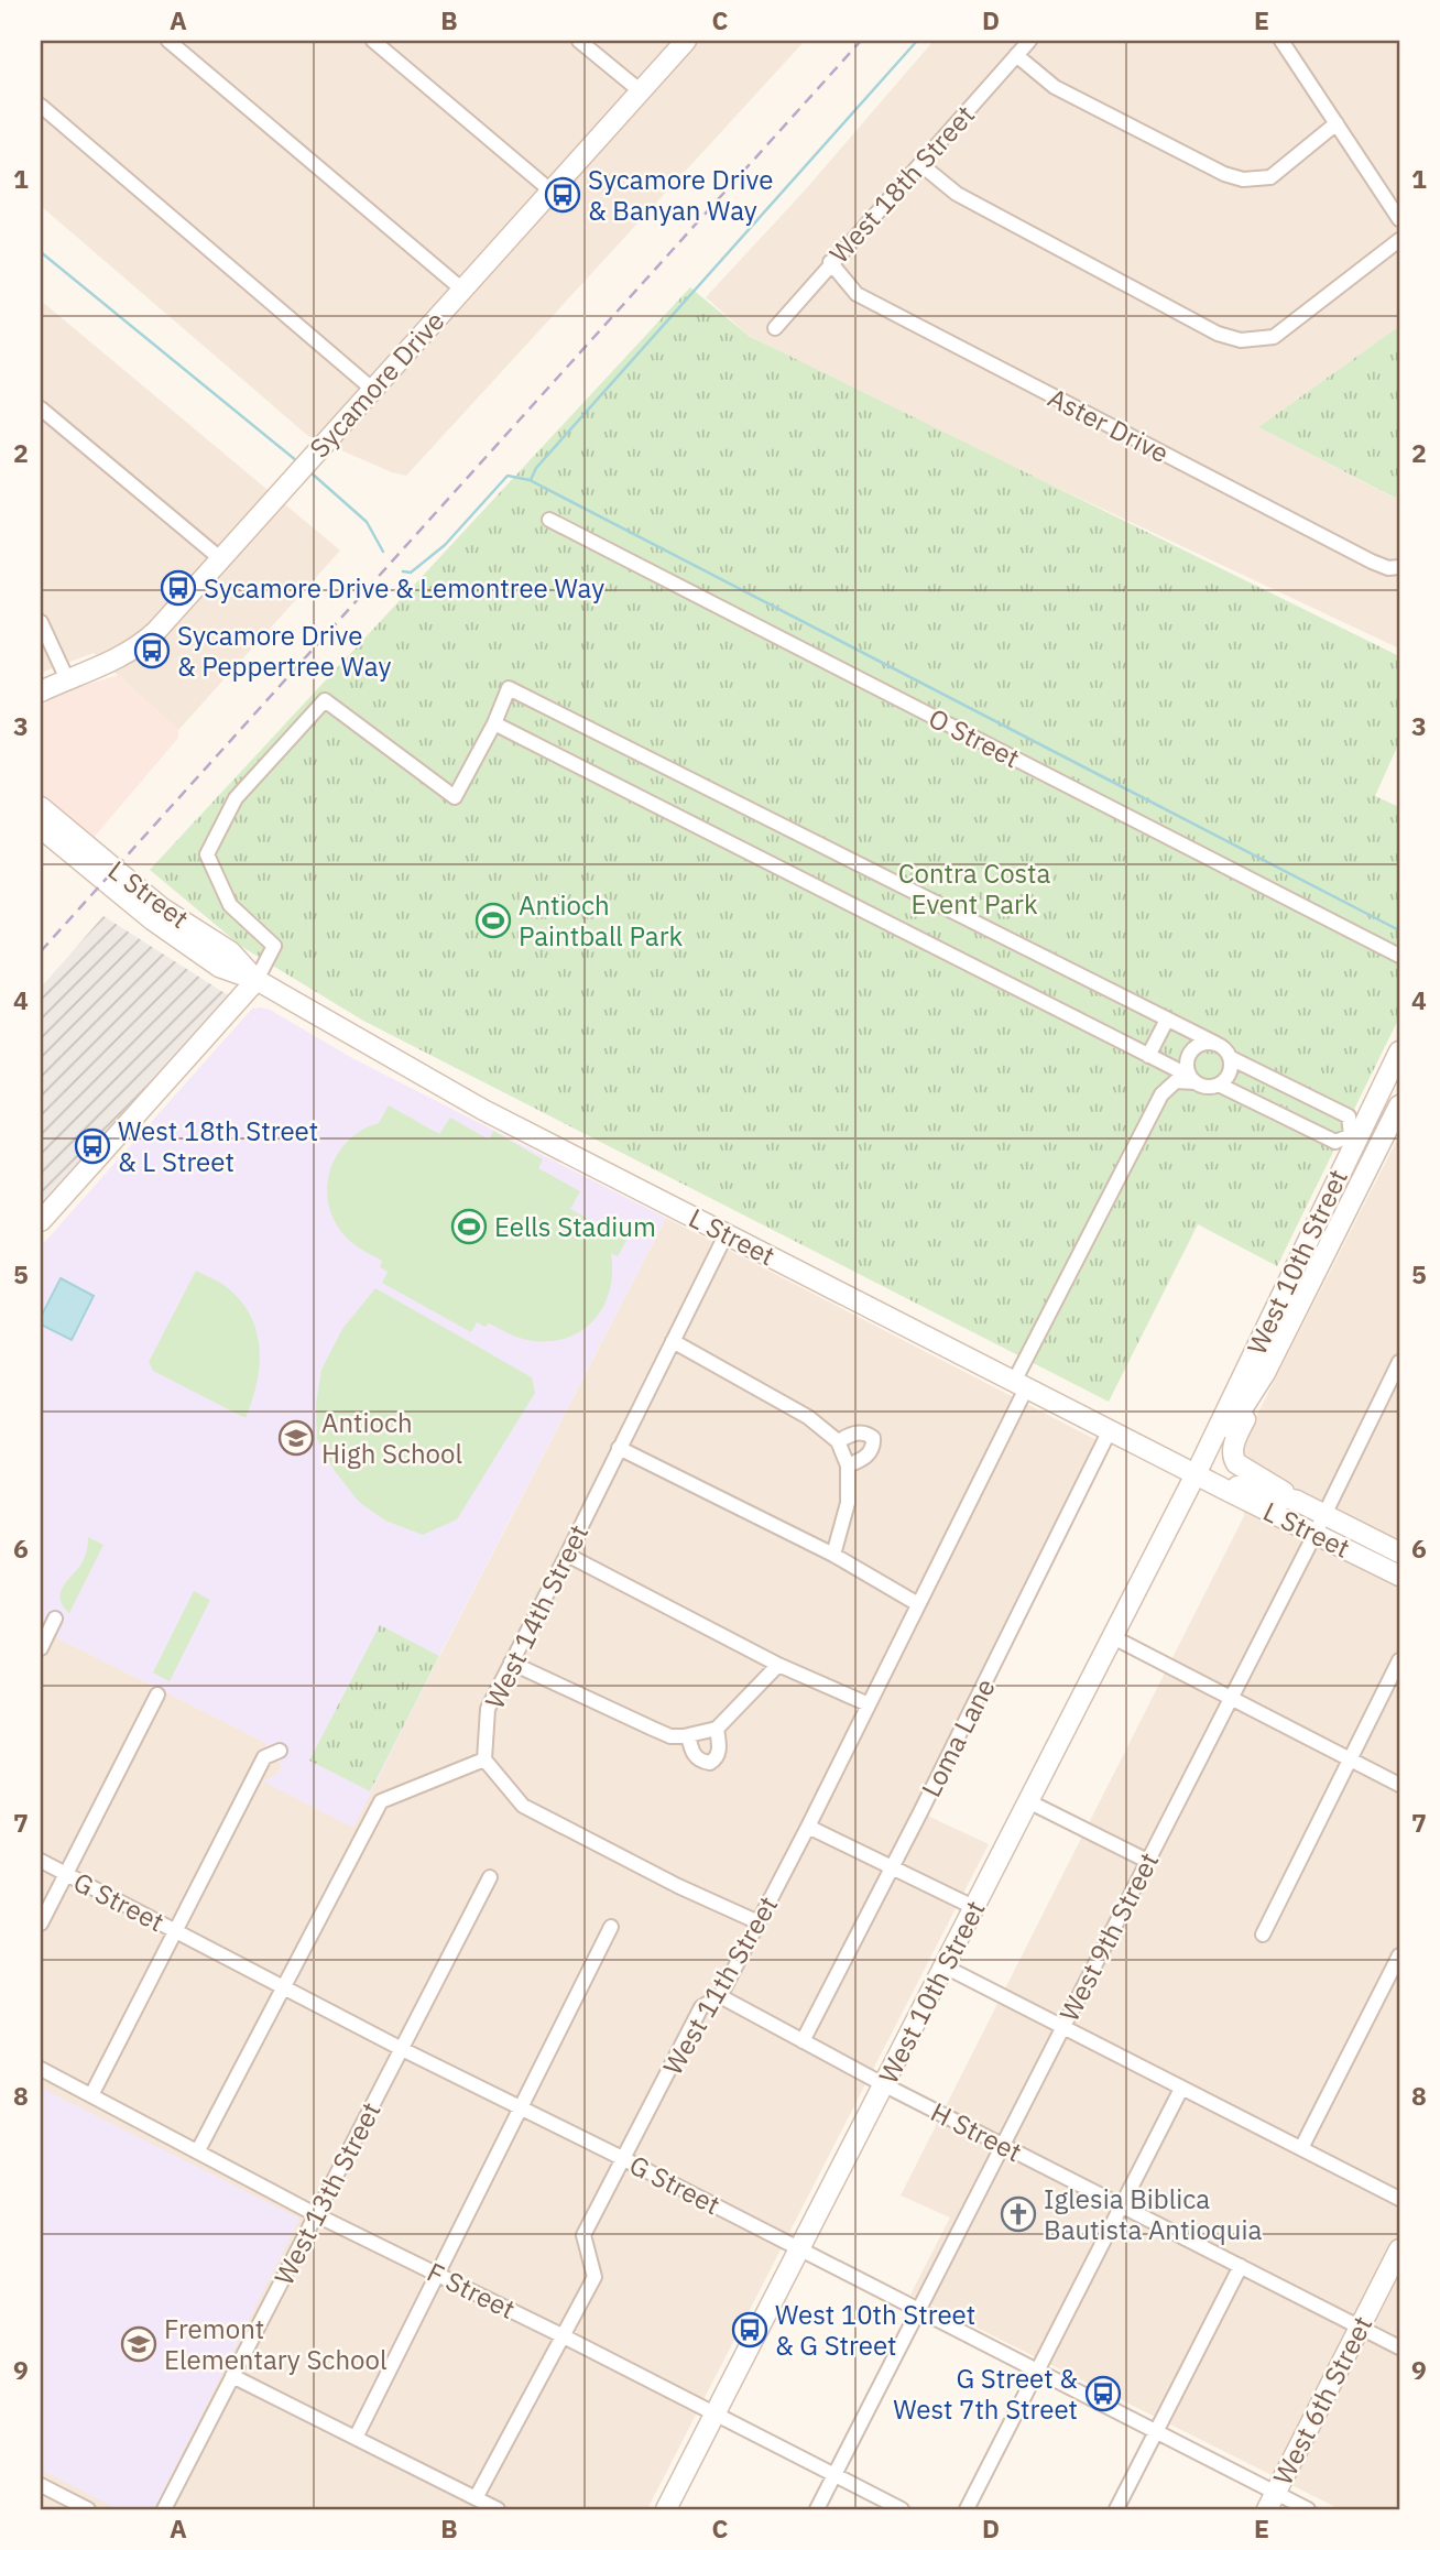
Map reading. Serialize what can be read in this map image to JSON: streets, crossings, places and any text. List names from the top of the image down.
{
  "streets": {
    "main road": [
      "Sycamore Drive",
      "L Street",
      "West 10th Street",
      "West 6th Street"
    ],
    "street": [
      "West 18th Street",
      "Aster Drive",
      "O Street",
      "West 14th Street",
      "Loma Lane",
      "G Street",
      "West 9th Street",
      "West 11th Street",
      "H Street",
      "West 13th Street",
      "F Street"
    ]
  },
  "crossings": [
    ["West 18th Street", "Aster Drive"],
    ["L Street", "West 10th Street"],
    ["L Street", "West 14th Street"],
    ["L Street", "Loma Lane"],
    ["L Street", "West 9th Street"],
    ["L Street", "West 11th Street"],
    ["West 10th Street", "G Street"],
    ["West 10th Street", "H Street"],
    ["West 10th Street", "F Street"],
    ["Loma Lane", "H Street"],
    ["G Street", "West 9th Street"],
    ["G Street", "West 11th Street"],
    ["G Street", "West 13th Street"],
    ["G Street", "West 6th Street"],
    ["West 9th Street", "H Street"],
    ["West 9th Street", "F Street"],
    ["West 11th Street", "H Street"],
    ["West 11th Street", "F Street"],
    ["H Street", "West 6th Street"],
    ["West 13th Street", "F Street"]
  ],
  "parks": ["Contra Costa Event Park"],
  "places": {
    "bus stop": [
      "Sycamore Drive & Banyan Way",
      "Sycamore Drive & Lemontree Way",
      "Sycamore Drive & Peppertree Way",
      "West 18th Street & L Street",
      "West 10th Street & G Street",
      "G Street & West 7th Street"
    ],
    "sports": ["Antioch Paintball Park", "Eells Stadium"],
    "school or university": ["Antioch High School", "Fremont Elementary School"],
    "church": ["Iglesia Biblica Bautista Antioquia"]
  },
  "grid": {
    "columns": [
      "A",
      "B",
      "C",
      "D",
      "E"
    ],
    "rows": [
      "1",
      "2",
      "3",
      "4",
      "5",
      "6",
      "7",
      "8",
      "9"
    ]
  }
}
